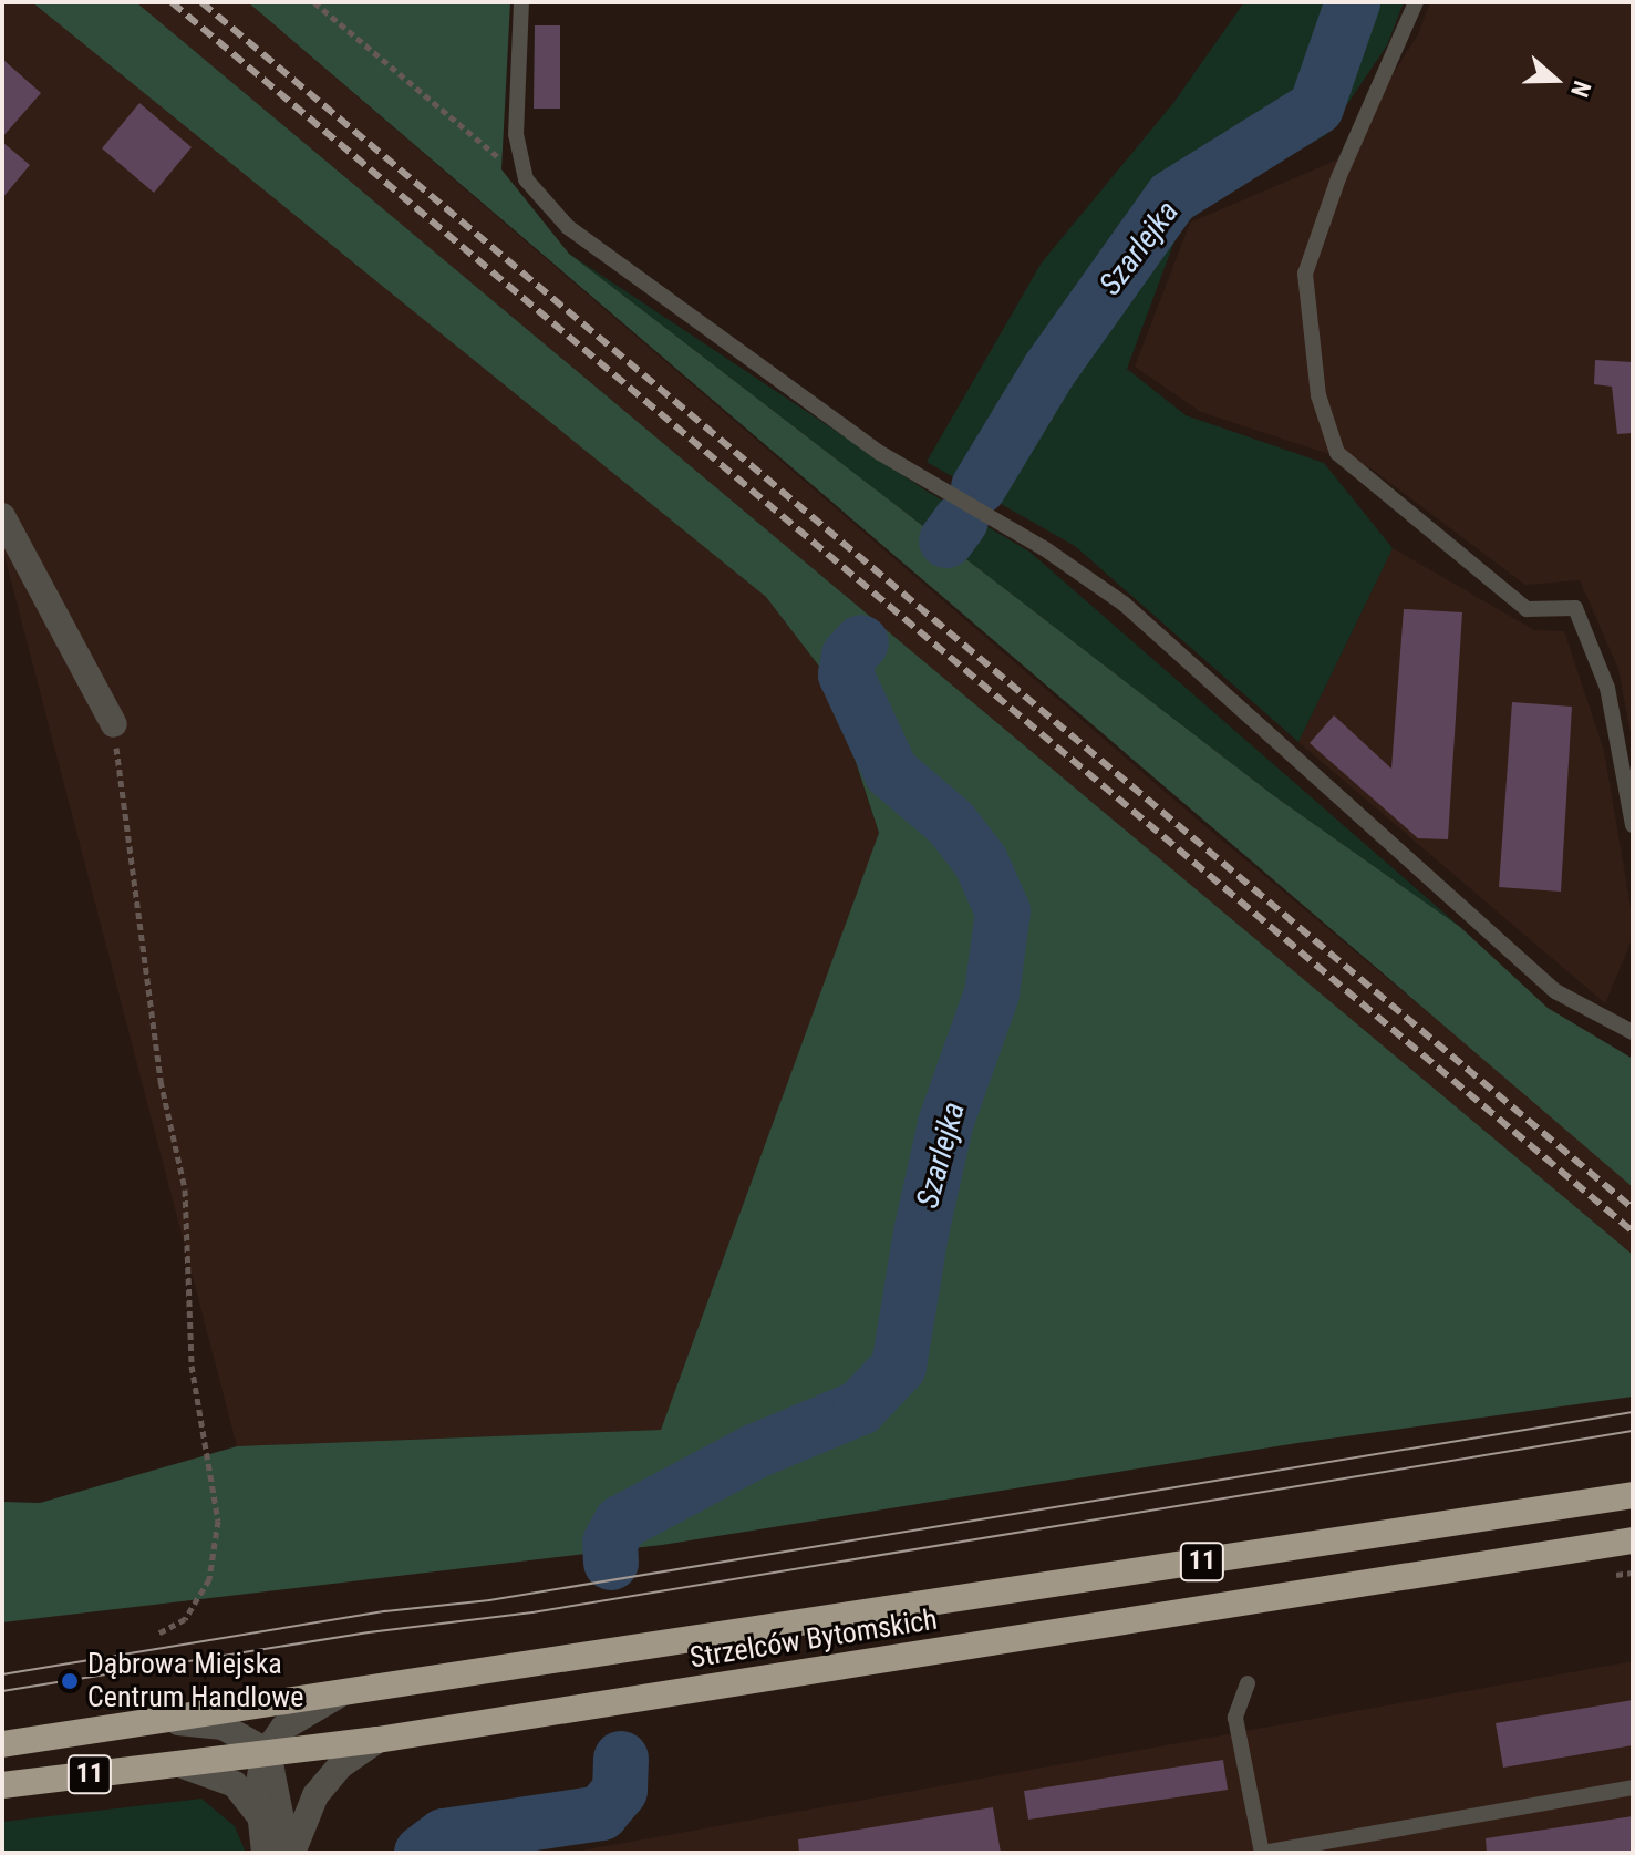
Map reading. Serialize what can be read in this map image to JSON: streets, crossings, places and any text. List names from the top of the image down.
{
  "streets": {
    "highway": ["11", "Strzelców Bytomskich"]
  },
  "water": ["Szarlejka"],
  "places": ["Dąbrowa Miejska Centrum Handlowe"],
  "north": "right"
}
